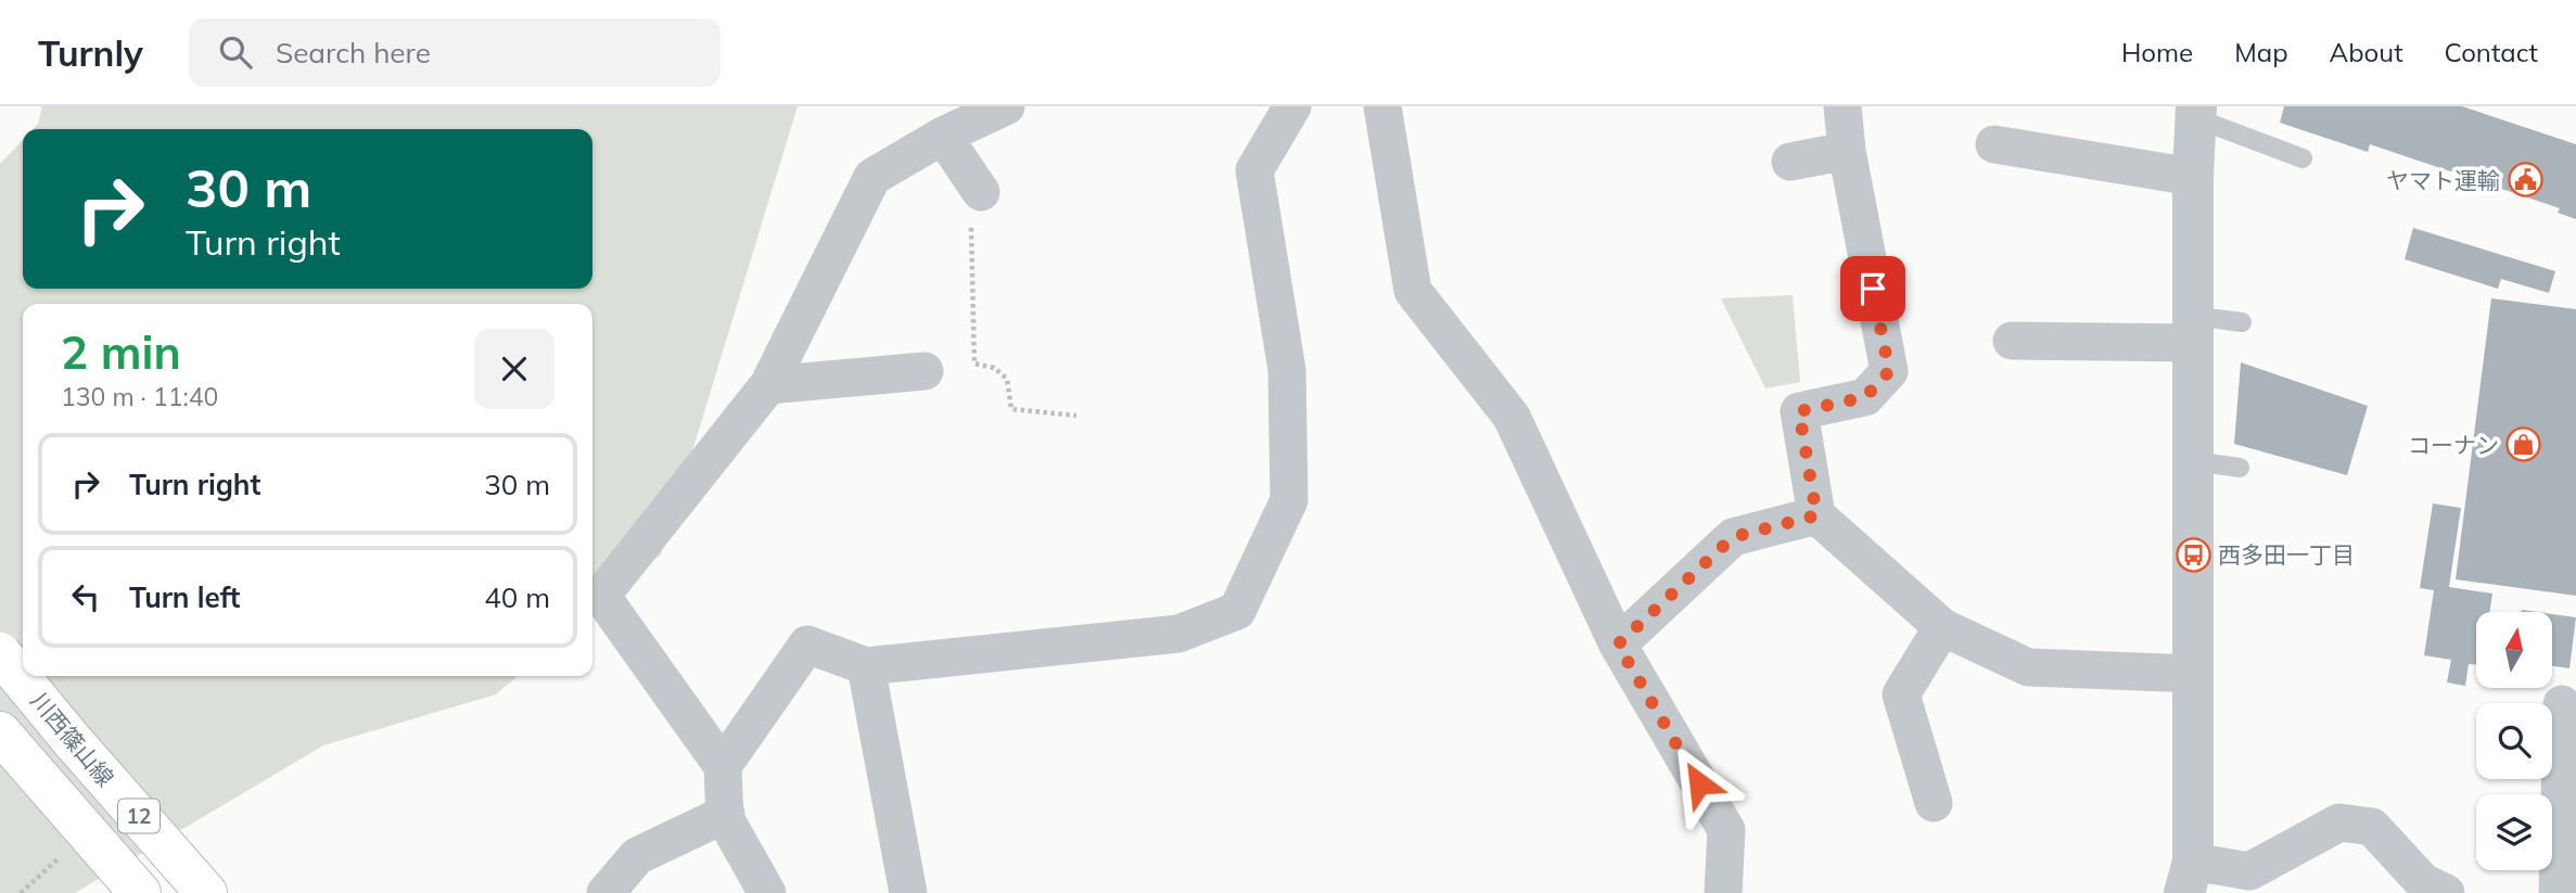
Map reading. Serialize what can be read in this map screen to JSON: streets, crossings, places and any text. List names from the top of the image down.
{
  "streets": {
    "main road": ["川西篠山線", "12"]
  },
  "places": {
    "public building": ["ヤマト運輸"],
    "shop": ["コーナン"],
    "bus stop": ["西多田一丁目"]
  },
  "north": "top",
  "page": {
    "header": "Turnly",
    "search": "Search here",
    "nav": [
      "Home",
      "Map",
      "About",
      "Contact"
    ],
    "turn": ["30 m", "Turn right"],
    "heading": ["2 min", "130 m · 11:40"],
    "list": [
      {
        "name": "Turn right",
        "value": "30 m"
      },
      {
        "name": "Turn left",
        "value": "40 m"
      }
    ]
  }
}
